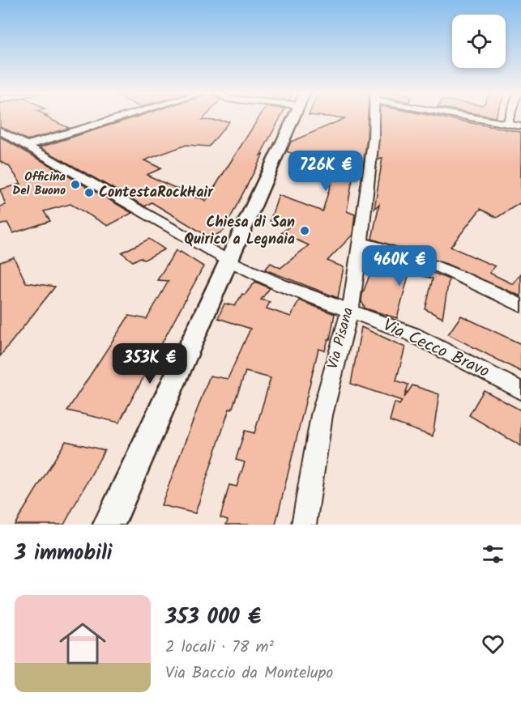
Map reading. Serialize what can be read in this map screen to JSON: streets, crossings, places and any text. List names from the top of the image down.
{
  "streets": {
    "street": ["Via Pisana", "Via Cecco Bravo"]
  },
  "crossings": [
    ["Via Pisana", "Via Cecco Bravo"]
  ],
  "places": ["Officina Del Buono", "ContestaRockHair", "Chiesa di San Quirico a Legnaia"],
  "page": {
    "price": ["726K €", "460K €", "353K €"],
    "heading": "3 immobili",
    "list": [
      {
        "name": "353 000 €",
        "note": "2 locali · 78 m² · Via Baccio da Montelupo"
      }
    ]
  }
}
